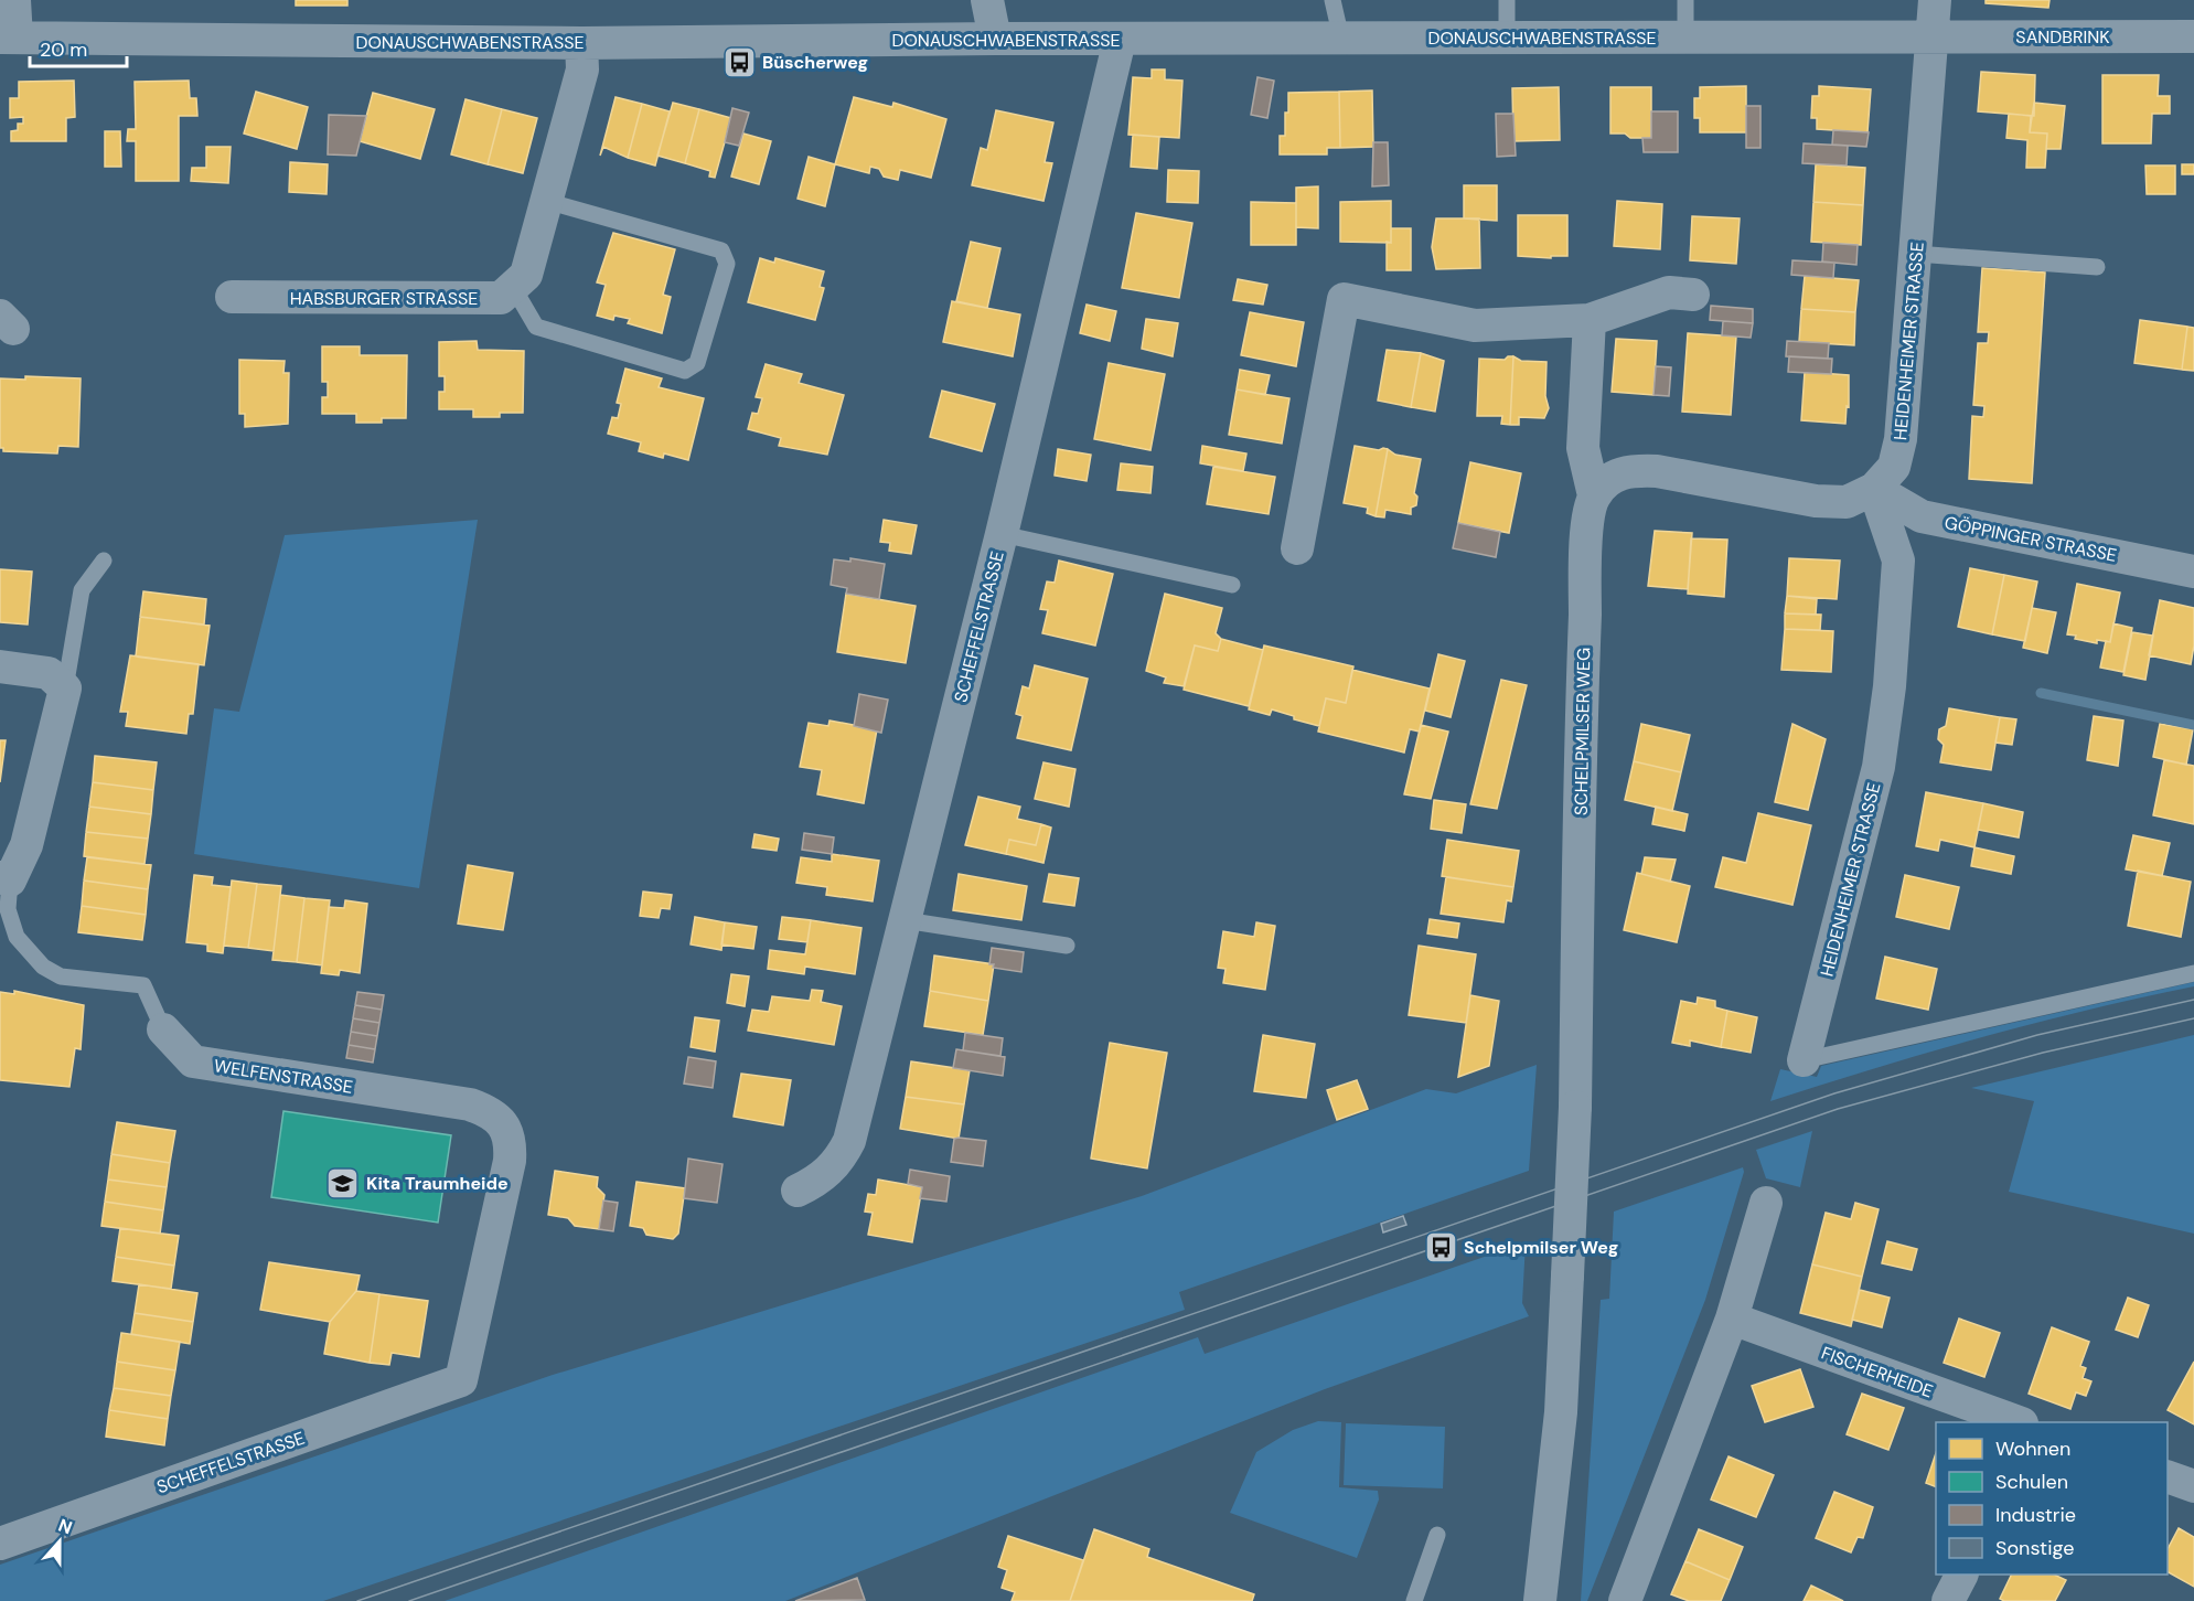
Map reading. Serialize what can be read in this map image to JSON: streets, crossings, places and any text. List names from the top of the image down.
{
  "streets": {
    "street": [
      "SANDBRINK",
      "DONAUSCHWABENSTRASSE",
      "HABSBURGER STRASSE",
      "HEIDENHEIMER STRASSE",
      "GÖPPINGER STRASSE",
      "SCHEFFELSTRASSE",
      "SCHELPMILSER WEG",
      "WELFENSTRASSE",
      "FISCHERHEIDE"
    ]
  },
  "crossings": [
    ["SANDBRINK", "DONAUSCHWABENSTRASSE"],
    ["SANDBRINK", "HEIDENHEIMER STRASSE"],
    ["DONAUSCHWABENSTRASSE", "HEIDENHEIMER STRASSE"],
    ["DONAUSCHWABENSTRASSE", "SCHEFFELSTRASSE"],
    ["HEIDENHEIMER STRASSE", "GÖPPINGER STRASSE"],
    ["SCHEFFELSTRASSE", "WELFENSTRASSE"]
  ],
  "places": {
    "bus stop": ["Büscherweg", "Schelpmilser Weg"],
    "school or university": ["Kita Traumheide"]
  },
  "legend": [
    "Wohnen",
    "Schulen",
    "Industrie",
    "Sonstige"
  ],
  "scale_bar": "20 m",
  "north": "top"
}
